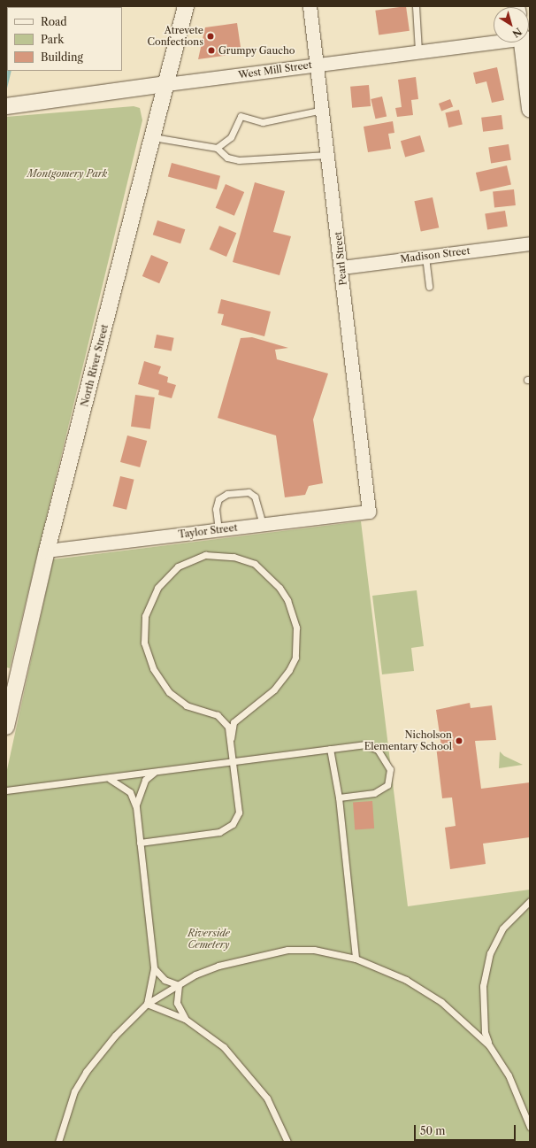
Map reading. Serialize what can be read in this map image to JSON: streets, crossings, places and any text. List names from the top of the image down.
{
  "streets": {
    "street": [
      "West Mill Street",
      "Madison Street",
      "Pearl Street",
      "North River Street",
      "Taylor Street"
    ]
  },
  "crossings": [
    ["West Mill Street", "Pearl Street"],
    ["West Mill Street", "North River Street"],
    ["Madison Street", "Pearl Street"],
    ["Pearl Street", "Taylor Street"],
    ["North River Street", "Taylor Street"]
  ],
  "parks": ["Montgomery Park", "Riverside Cemetery"],
  "places": ["Atrevete Confections", "Grumpy Gaucho", "Nicholson Elementary School"],
  "legend": ["Road", "Park", "Building"],
  "scale_bar": "50 m",
  "north": "bottom right"
}
